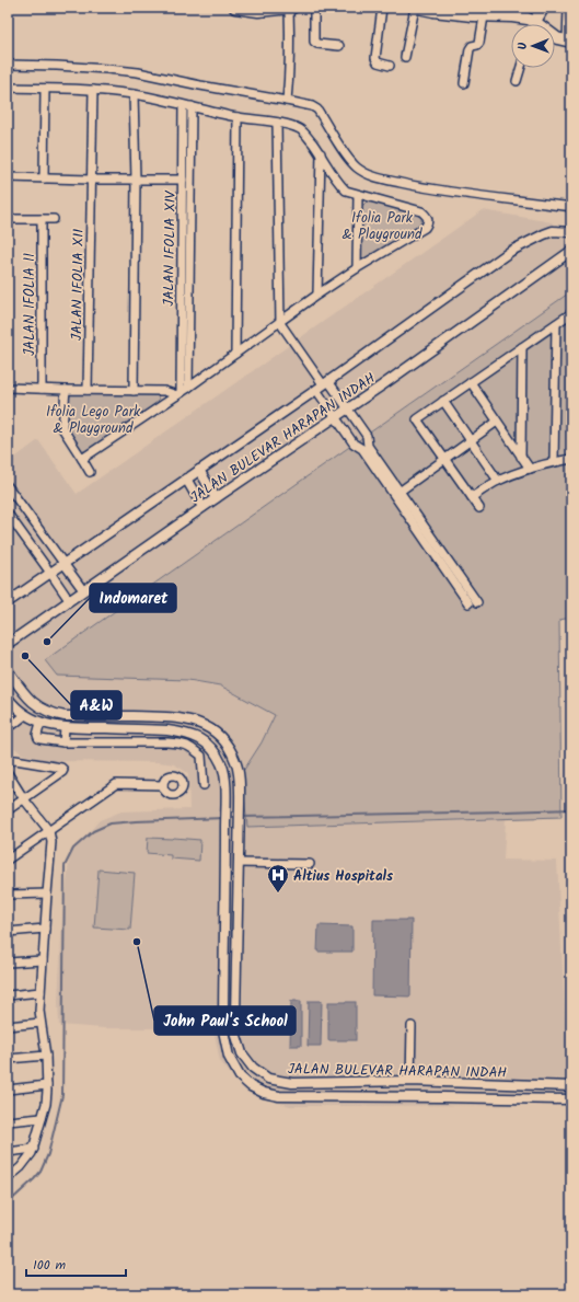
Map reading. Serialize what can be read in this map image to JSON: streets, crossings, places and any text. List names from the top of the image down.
{
  "streets": {
    "street": [
      "JALAN IFOLIA XIV",
      "JALAN IFOLIA XII",
      "JALAN IFOLIA II",
      "JALAN BULEVAR HARAPAN INDAH"
    ]
  },
  "parks": ["Ifolia Park & Playground", "Ifolia Lego Park & Playground"],
  "places": {
    "other": ["Indomaret", "A&W", "John Paul's School"],
    "hospital": ["Altius Hospitals"]
  },
  "scale_bar": "100 m",
  "north": "left"
}
